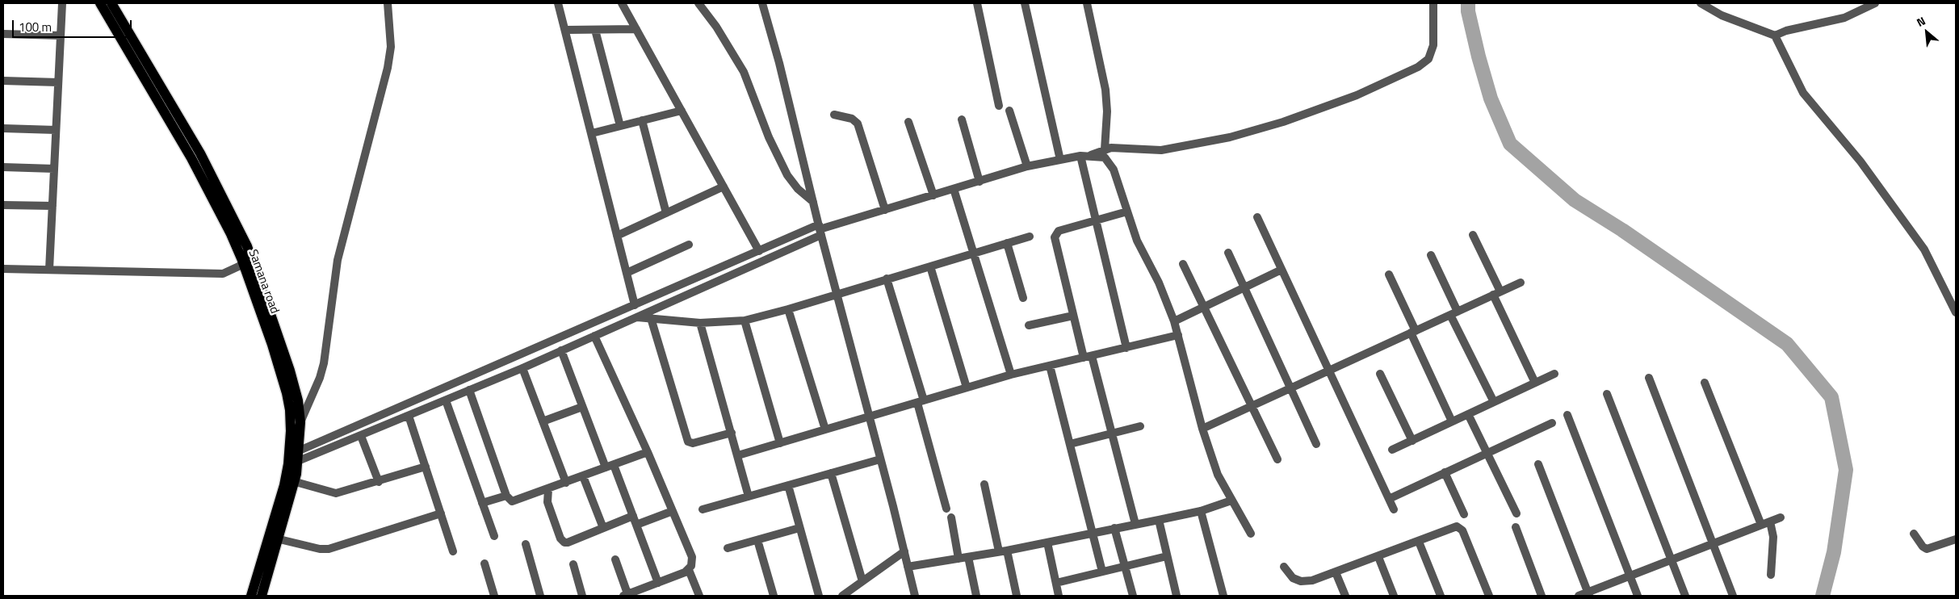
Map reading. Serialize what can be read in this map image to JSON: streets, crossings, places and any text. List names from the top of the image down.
{
  "streets": {
    "main road": ["Samana road"]
  },
  "scale_bar": "100 m",
  "north": "top left"
}
